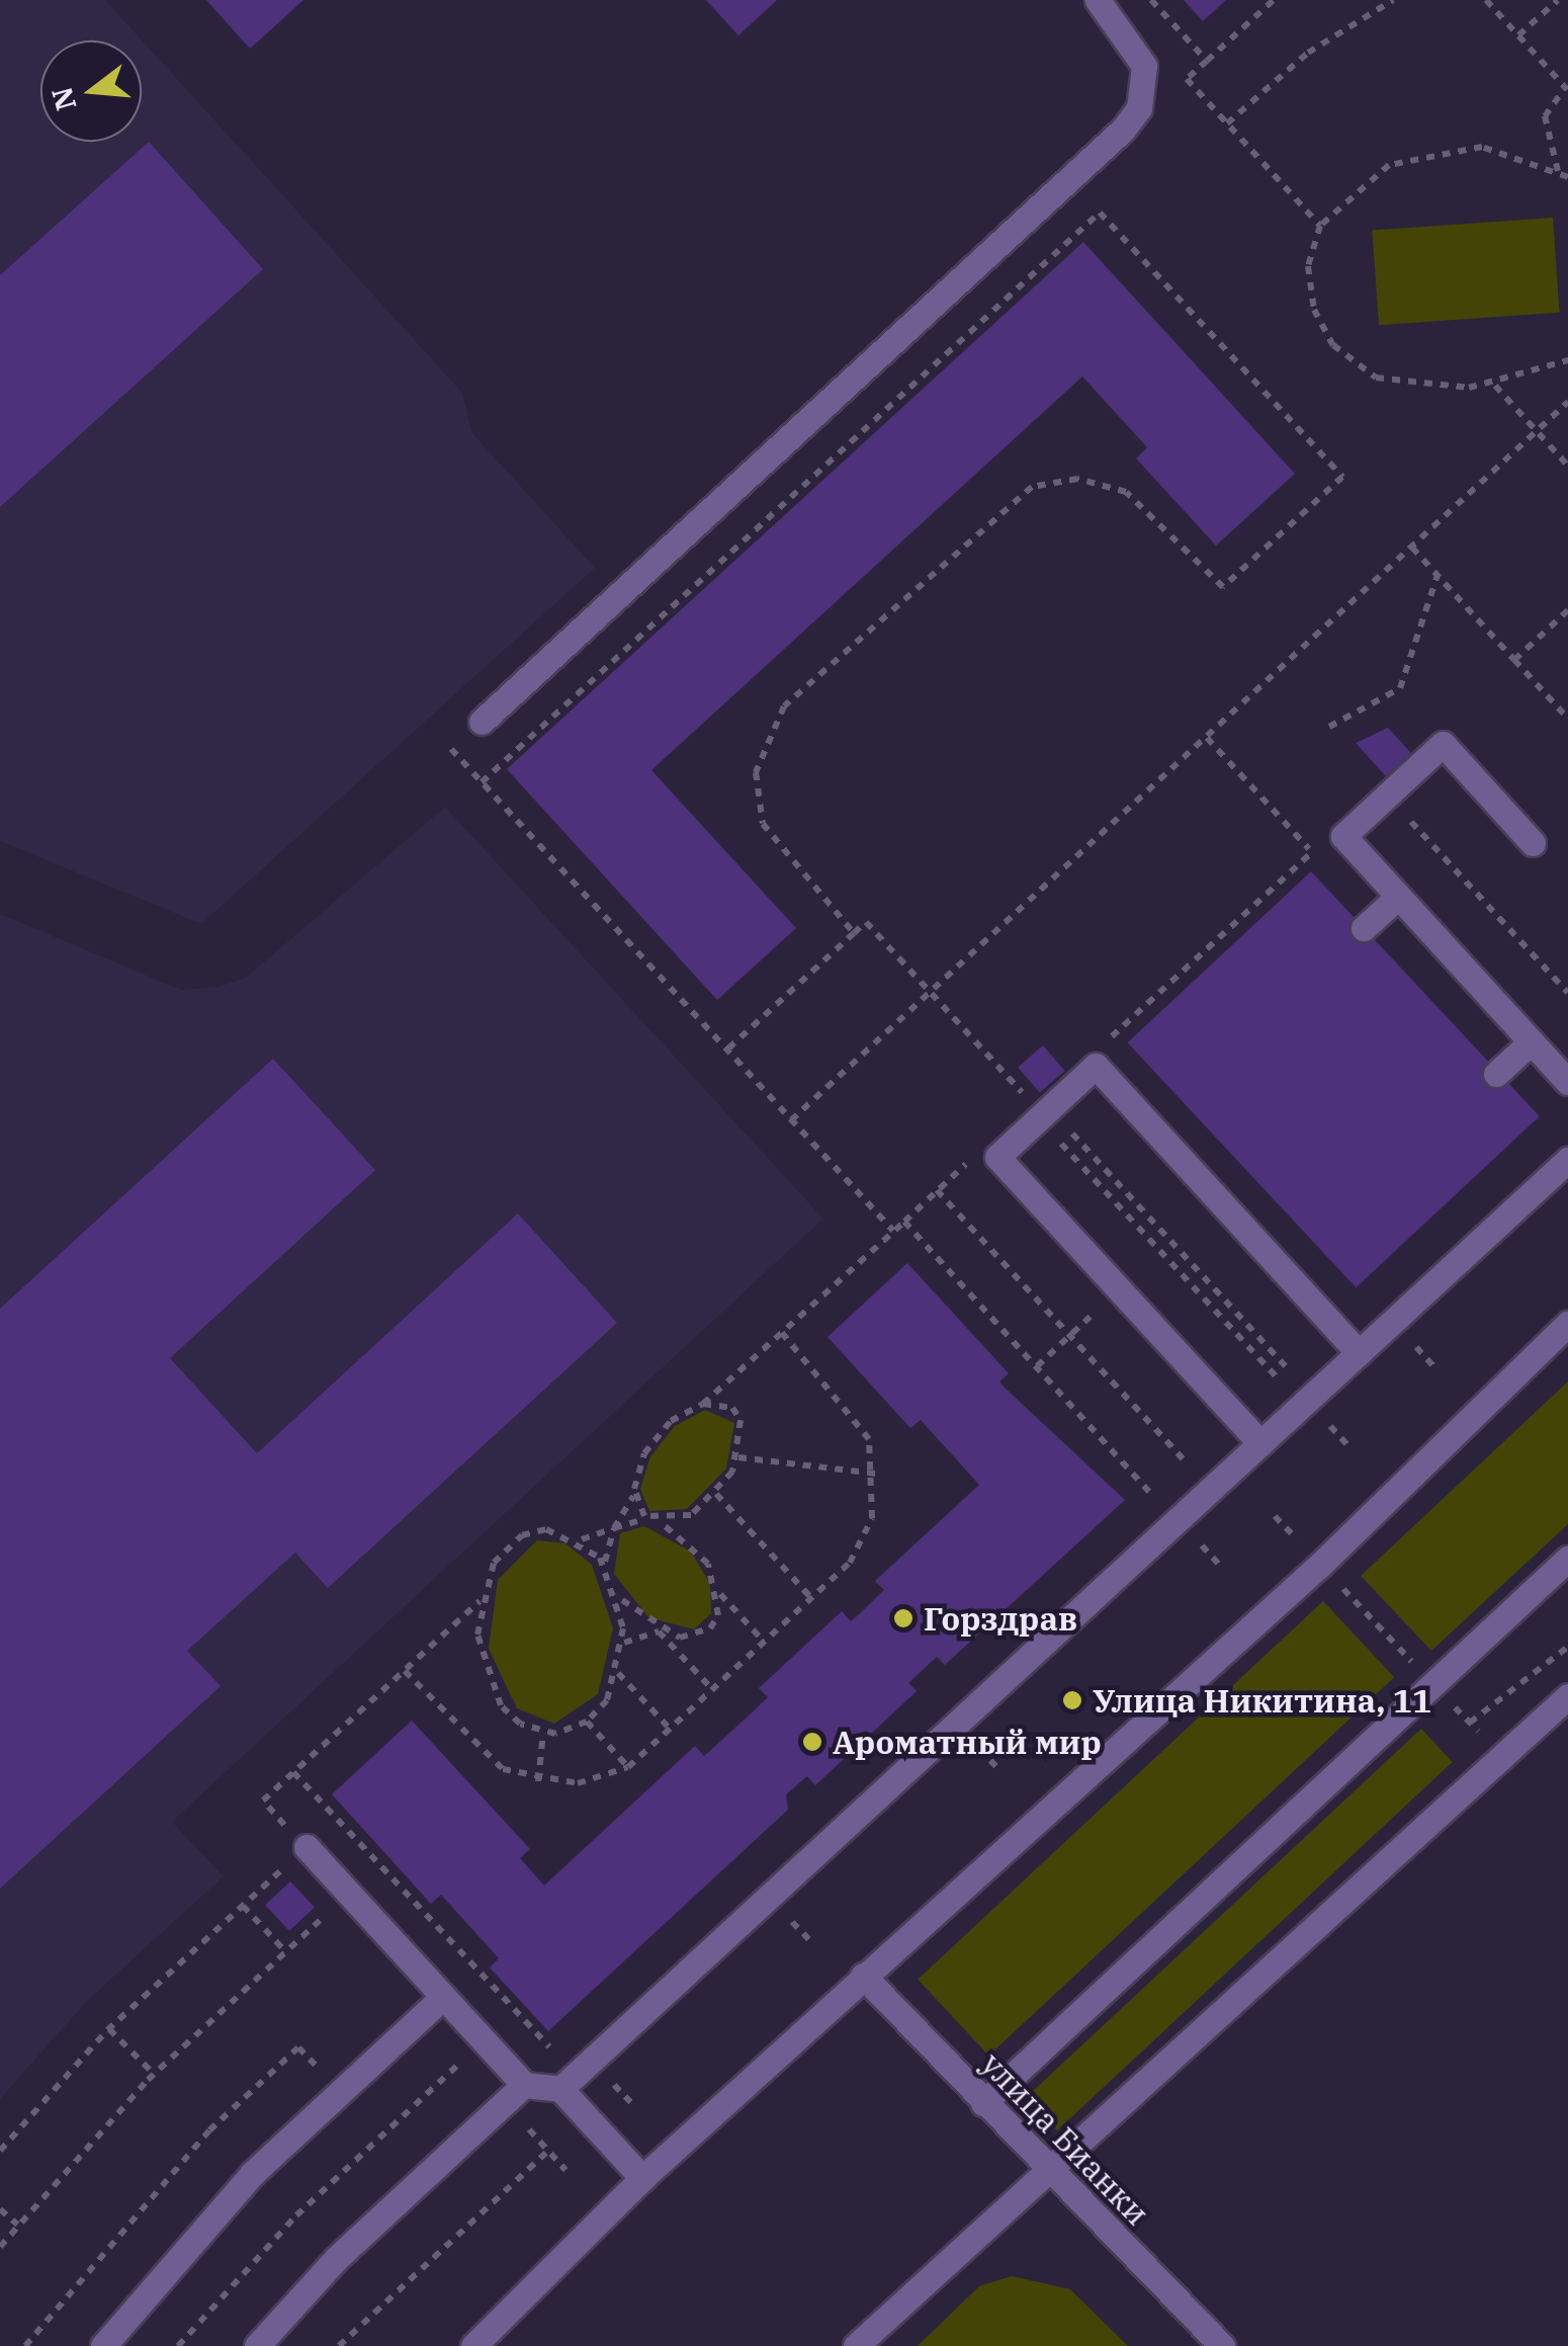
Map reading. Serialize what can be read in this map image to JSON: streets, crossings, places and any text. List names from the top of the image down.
{
  "streets": {
    "street": ["улица Бианки"]
  },
  "places": ["Горздрав", "Улица Никитина, 11", "Ароматный мир"],
  "north": "left"
}
